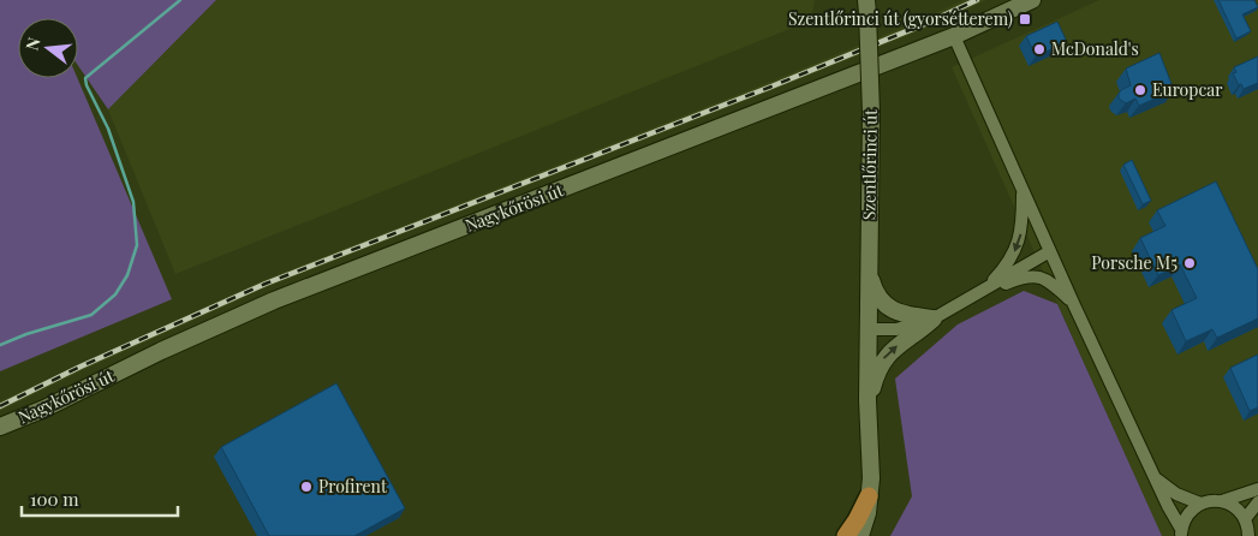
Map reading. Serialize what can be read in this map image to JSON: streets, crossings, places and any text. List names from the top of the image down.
{
  "streets": {
    "main road": ["Szentlőrinci út", "Nagykőrösi út"]
  },
  "places": {
    "transit": ["Szentlőrinci út (gyorsétterem)"],
    "other": [
      "McDonald's",
      "Europcar",
      "Porsche M5",
      "Profirent"
    ]
  },
  "scale_bar": "100 m",
  "north": "left"
}
